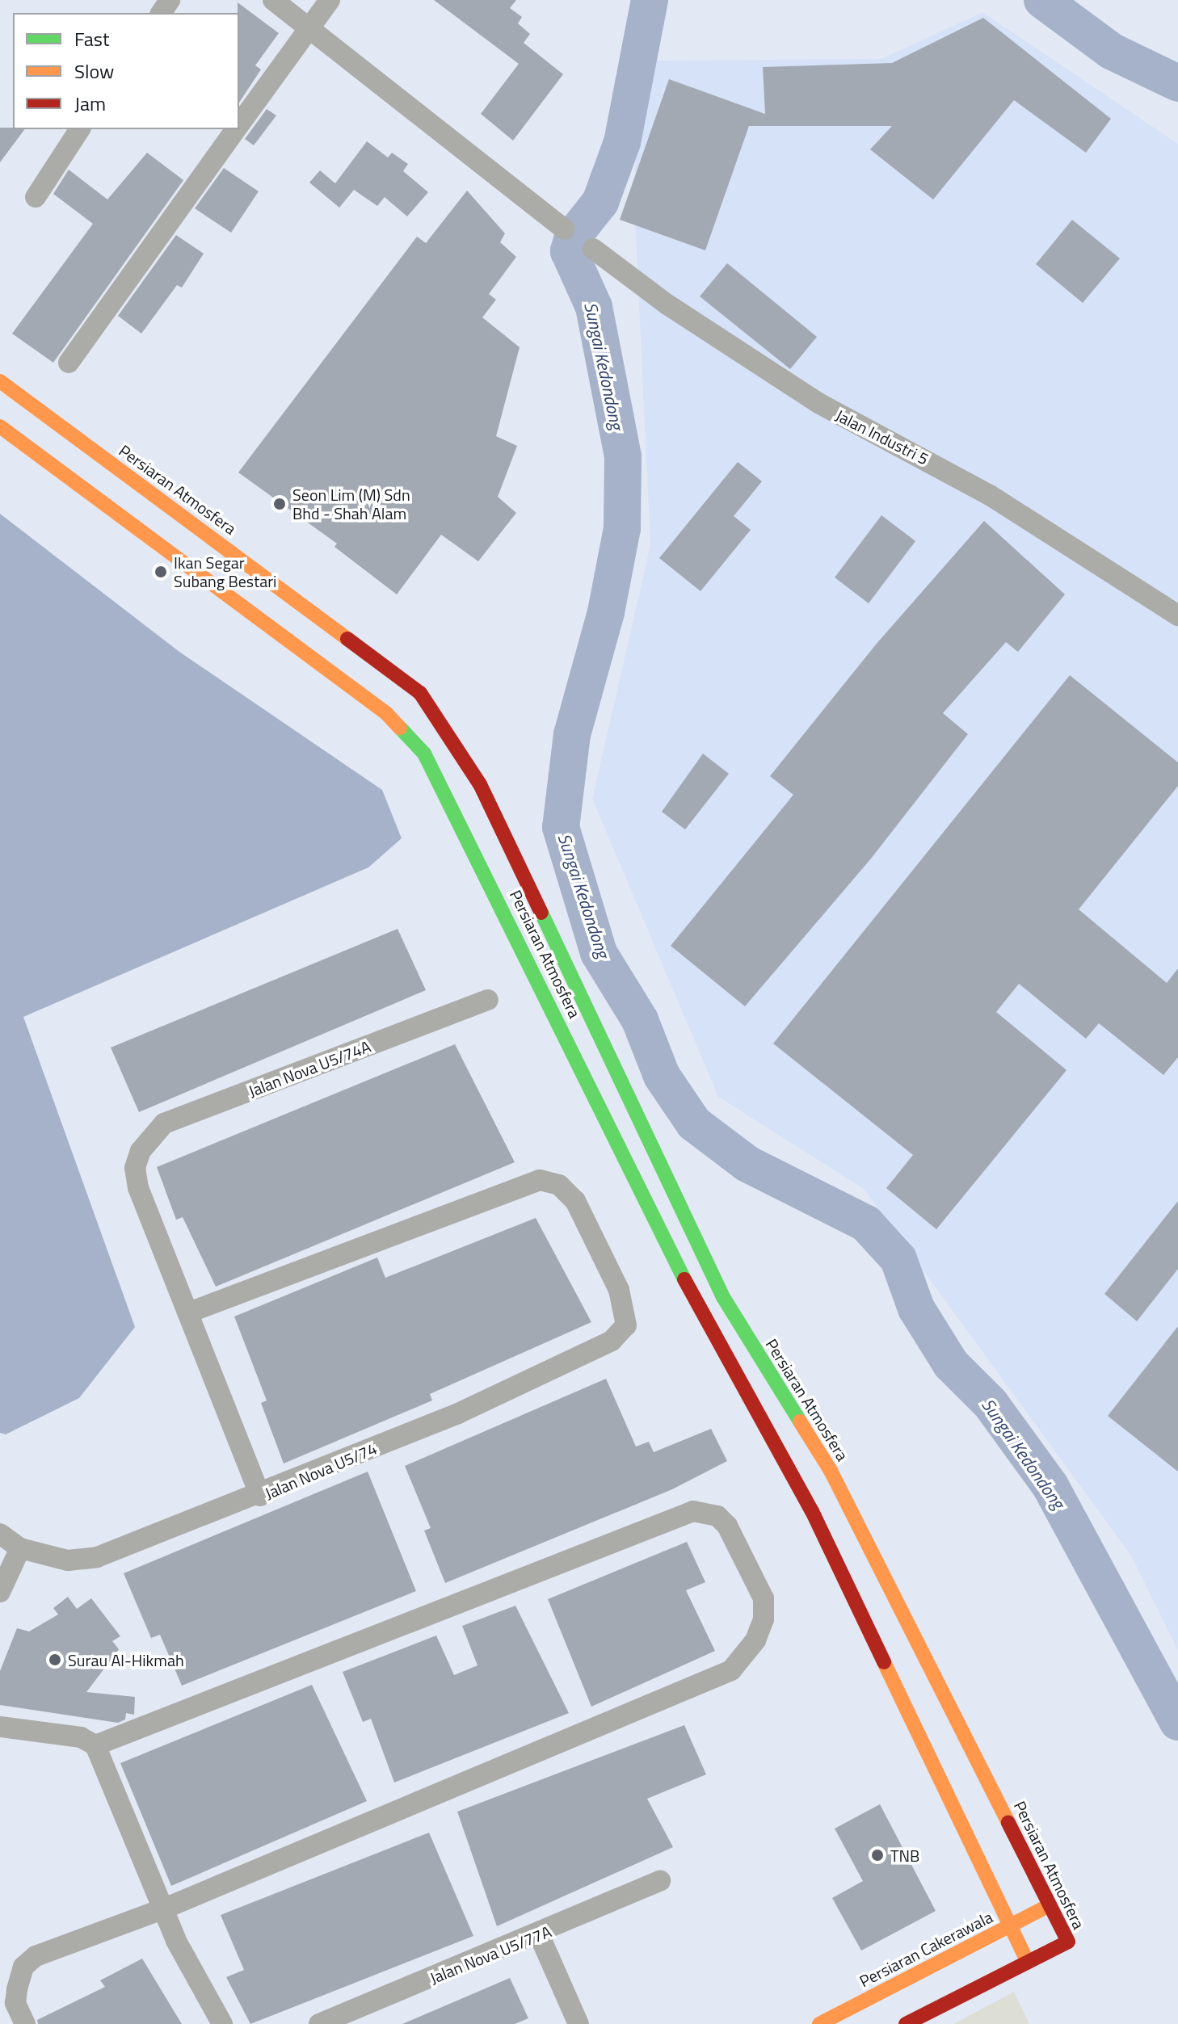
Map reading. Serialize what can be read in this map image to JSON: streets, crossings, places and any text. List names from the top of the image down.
{
  "streets": {
    "street": [
      "Jalan Industri 5",
      "Persiaran Atmosfera",
      "Jalan Nova U5/74A",
      "Jalan Nova U5/74",
      "Persiaran Cakerawala",
      "Jalan Nova U5/77A"
    ]
  },
  "crossings": [
    ["Persiaran Atmosfera", "Persiaran Cakerawala"],
    ["Jalan Nova U5/74A", "Jalan Nova U5/74"]
  ],
  "water": ["Sungai Kedondong"],
  "places": [
    "Seon Lim (M) Sdn Bhd - Shah Alam",
    "Ikan Segar Subang Bestari",
    "Surau Al-Hikmah",
    "TNB"
  ],
  "legend": ["Fast", "Slow", "Jam"]
}
